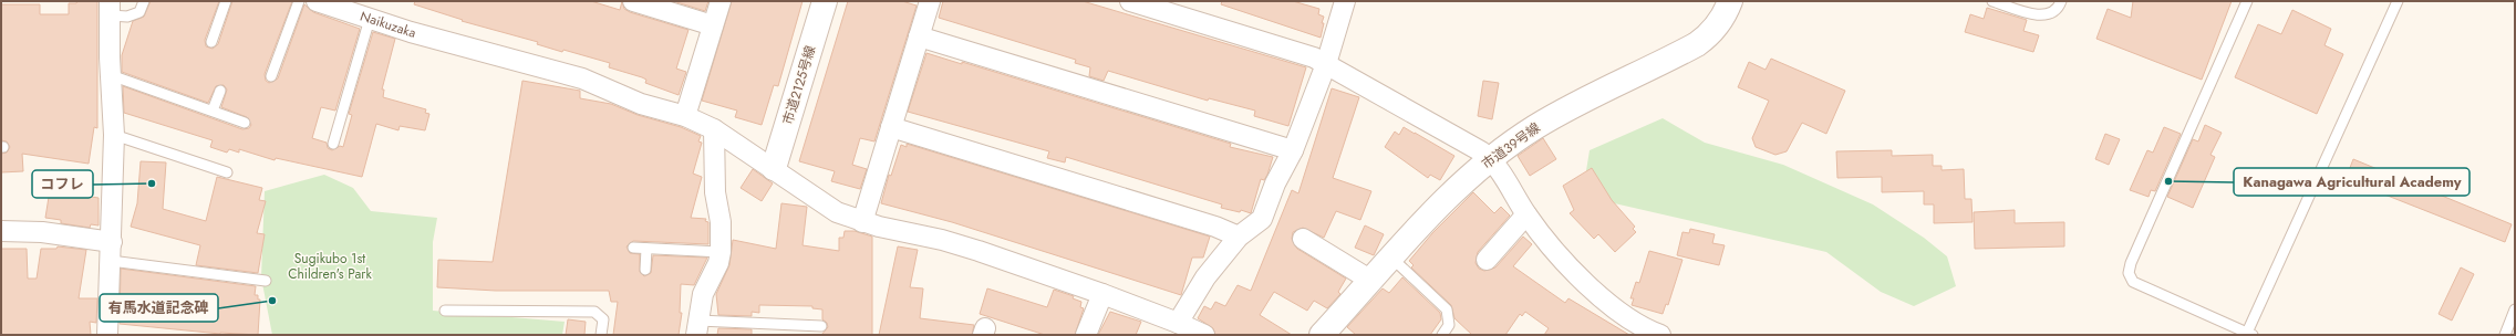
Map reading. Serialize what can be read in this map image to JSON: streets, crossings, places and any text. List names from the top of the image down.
{
  "streets": {
    "street": ["Naikuzaka", "市道2125号線", "市道39号線"]
  },
  "crossings": [
    ["Naikuzaka", "市道2125号線"]
  ],
  "parks": ["Sugikubo 1st Children's Park"],
  "places": ["Kanagawa Agricultural Academy", "コフレ", "有馬水道記念碑"]
}
